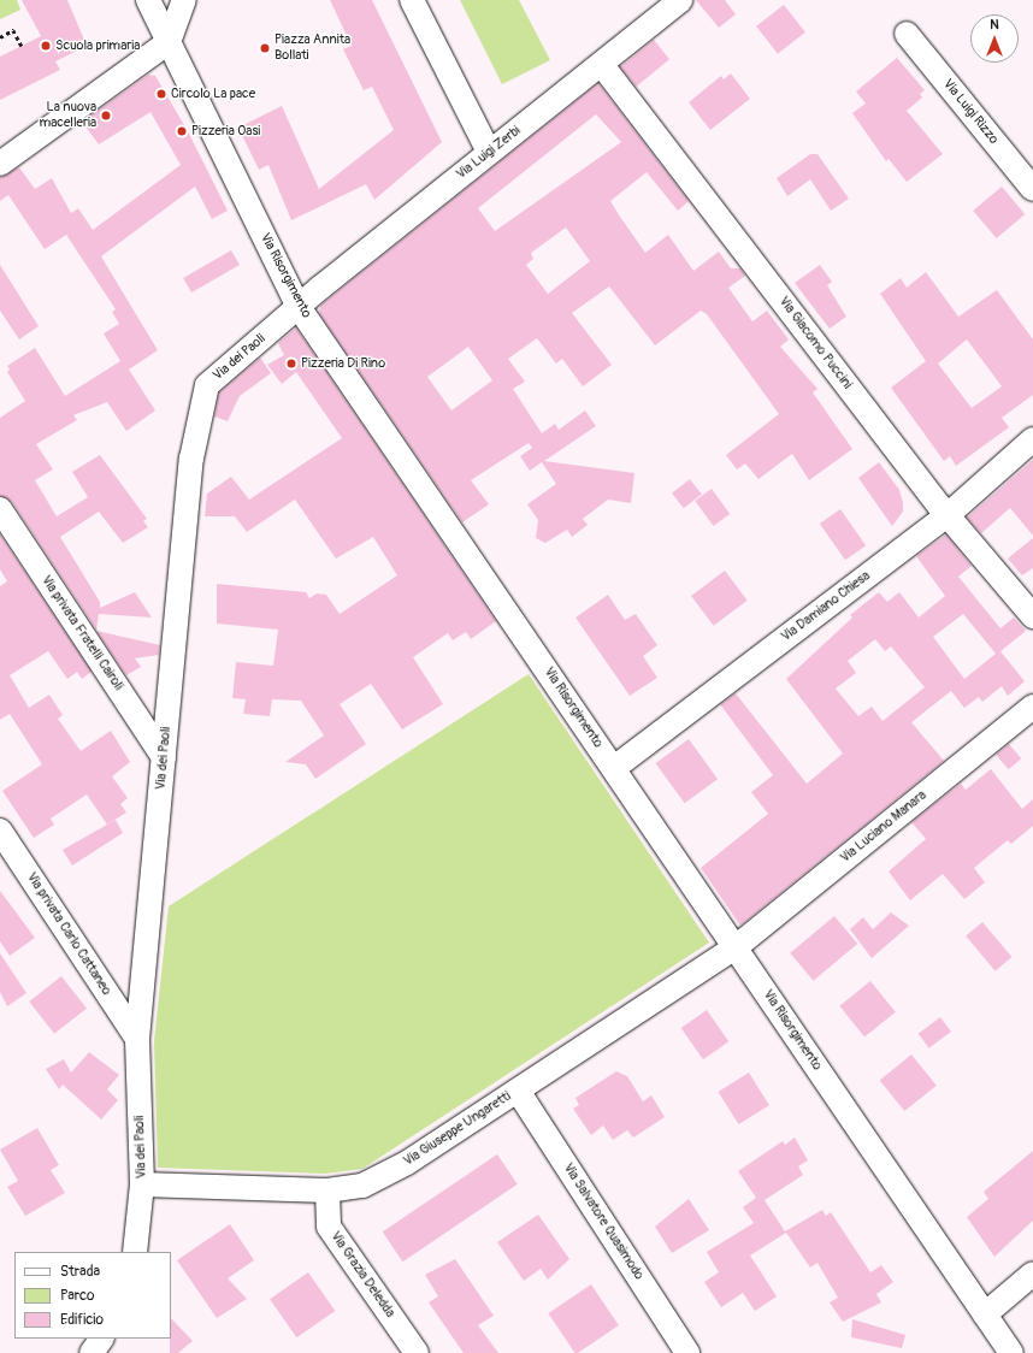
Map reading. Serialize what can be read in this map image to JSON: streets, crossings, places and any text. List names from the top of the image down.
{
  "streets": {
    "street": [
      "Via Luigi Rizzo",
      "Via Luigi Zerbi",
      "Via Risorgimento",
      "Via Giacomo Puccini",
      "Via dei Paoli",
      "Via Damiano Chiesa",
      "Via privata Fratelli Cairoli",
      "Via Luciano Manara",
      "Via privata Carlo Cattaneo",
      "Via Giuseppe Ungaretti",
      "Via Salvatore Quasimodo",
      "Via Grazia Deledda"
    ]
  },
  "crossings": [
    ["Via Luigi Zerbi", "Via Risorgimento"],
    ["Via Luigi Zerbi", "Via Giacomo Puccini"],
    ["Via Luigi Zerbi", "Via dei Paoli"],
    ["Via Risorgimento", "Via dei Paoli"],
    ["Via Risorgimento", "Via Damiano Chiesa"],
    ["Via Risorgimento", "Via Luciano Manara"],
    ["Via Risorgimento", "Via Giuseppe Ungaretti"],
    ["Via Giacomo Puccini", "Via Damiano Chiesa"],
    ["Via dei Paoli", "Via privata Fratelli Cairoli"],
    ["Via dei Paoli", "Via privata Carlo Cattaneo"],
    ["Via dei Paoli", "Via Giuseppe Ungaretti"],
    ["Via Luciano Manara", "Via Giuseppe Ungaretti"],
    ["Via Giuseppe Ungaretti", "Via Salvatore Quasimodo"],
    ["Via Giuseppe Ungaretti", "Via Grazia Deledda"]
  ],
  "places": [
    "Scuola primaria",
    "Piazza Annita Bollati",
    "Circolo La pace",
    "La nuova macelleria",
    "Pizzeria Oasi",
    "Pizzeria Di Rino"
  ],
  "legend": ["Strada", "Parco", "Edificio"],
  "north": "top"
}
